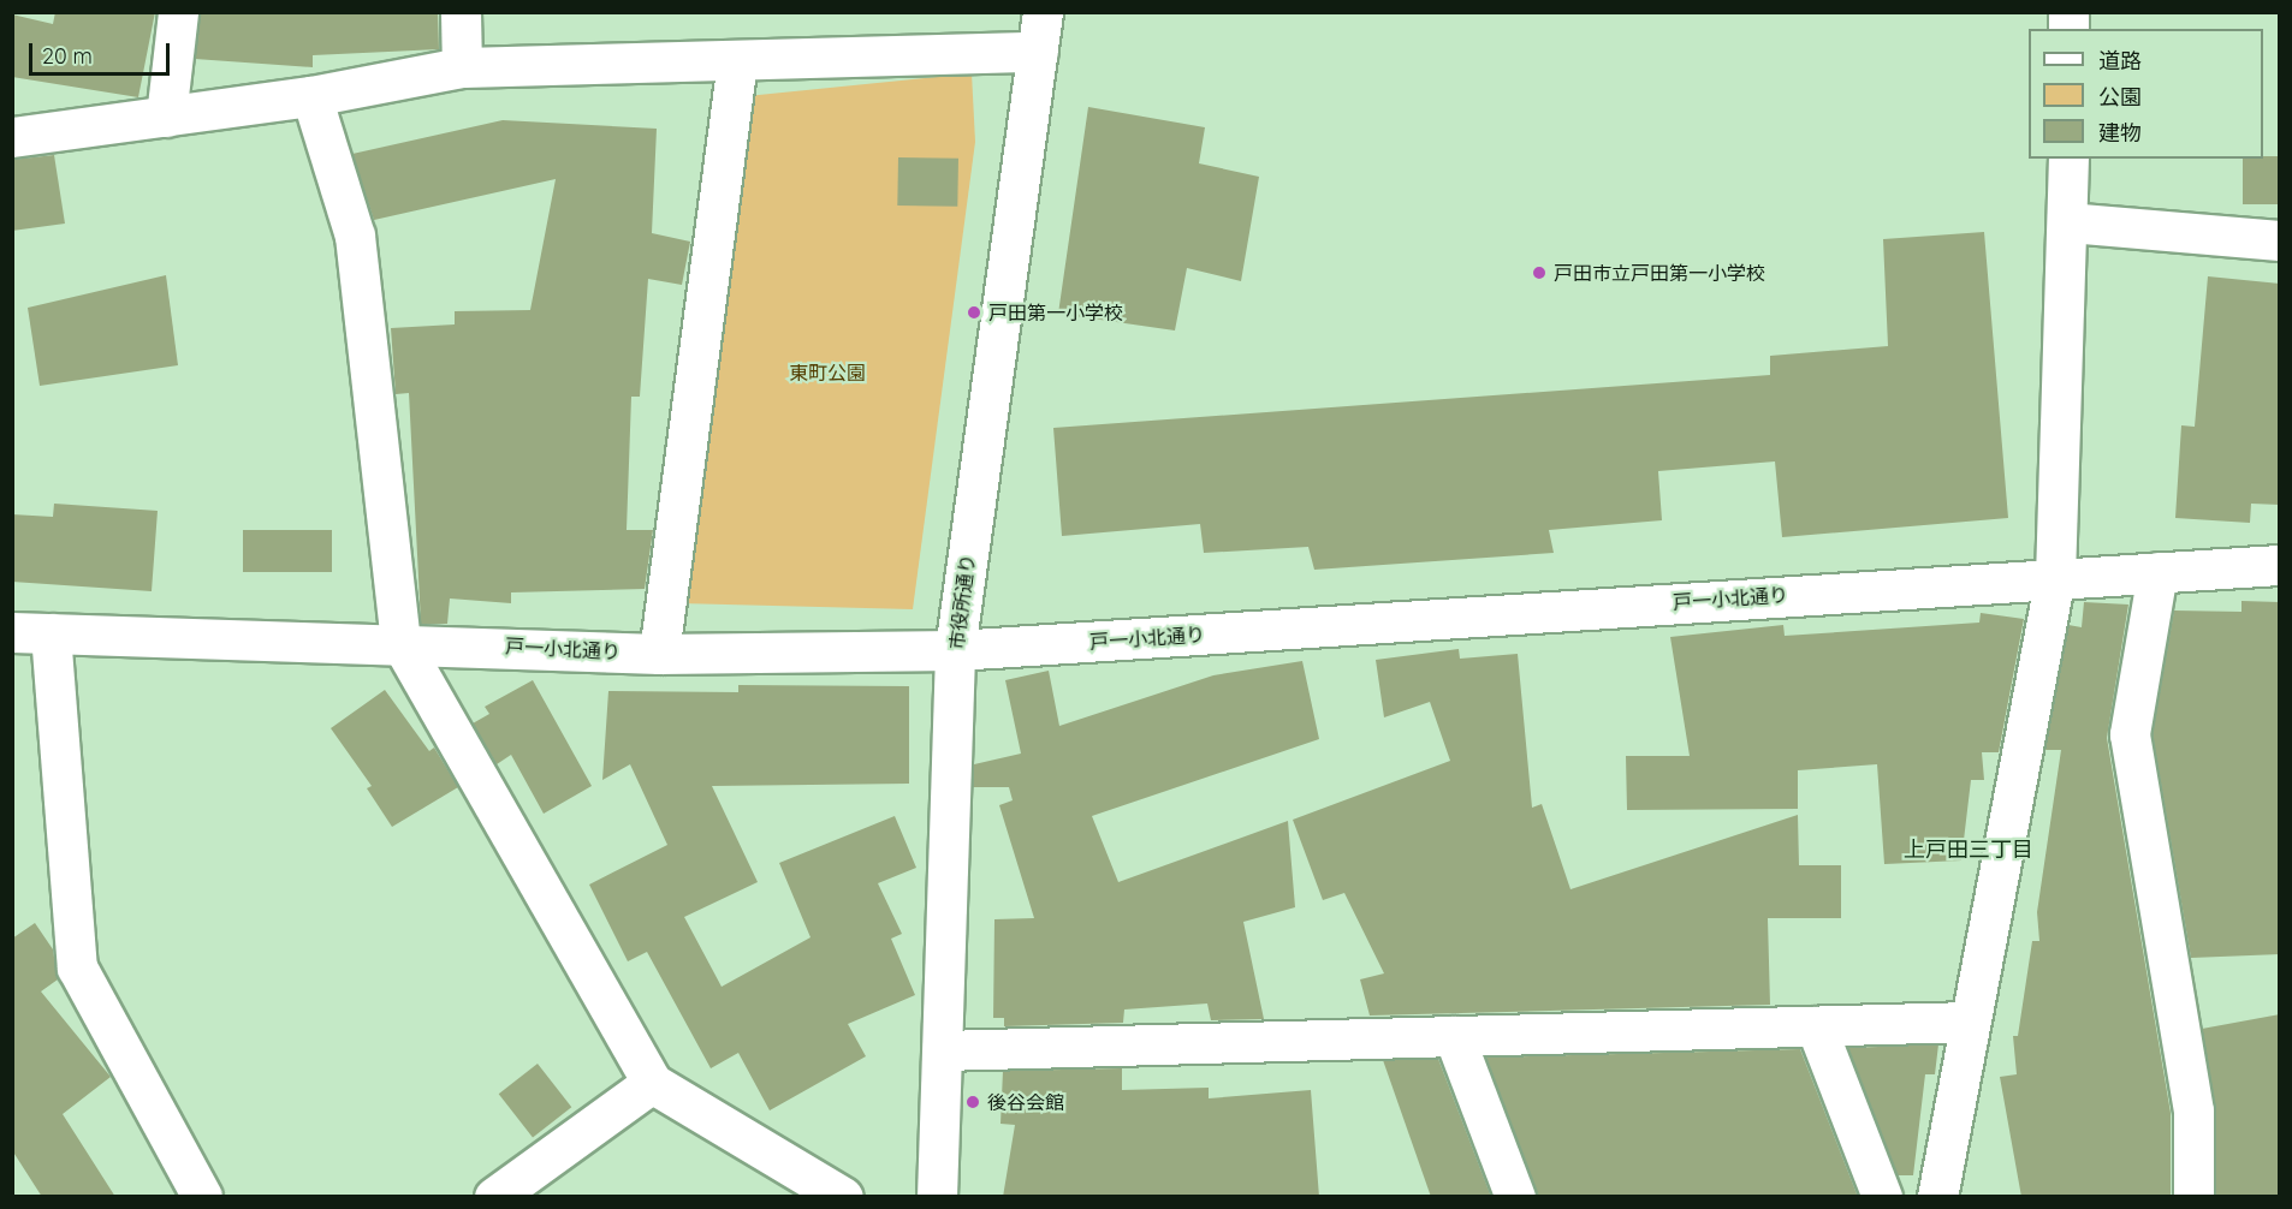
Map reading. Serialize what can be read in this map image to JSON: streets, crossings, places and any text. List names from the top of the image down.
{
  "streets": {
    "street": ["戸一小北通り", "市役所通り"]
  },
  "crossings": [
    ["戸一小北通り", "市役所通り"]
  ],
  "districts": ["上戸田三丁目"],
  "parks": ["東町公園"],
  "places": ["戸田市立戸田第一小学校", "戸田第一小学校", "後谷会館"],
  "legend": ["道路", "公園", "建物"],
  "scale_bar": "20 m"
}
